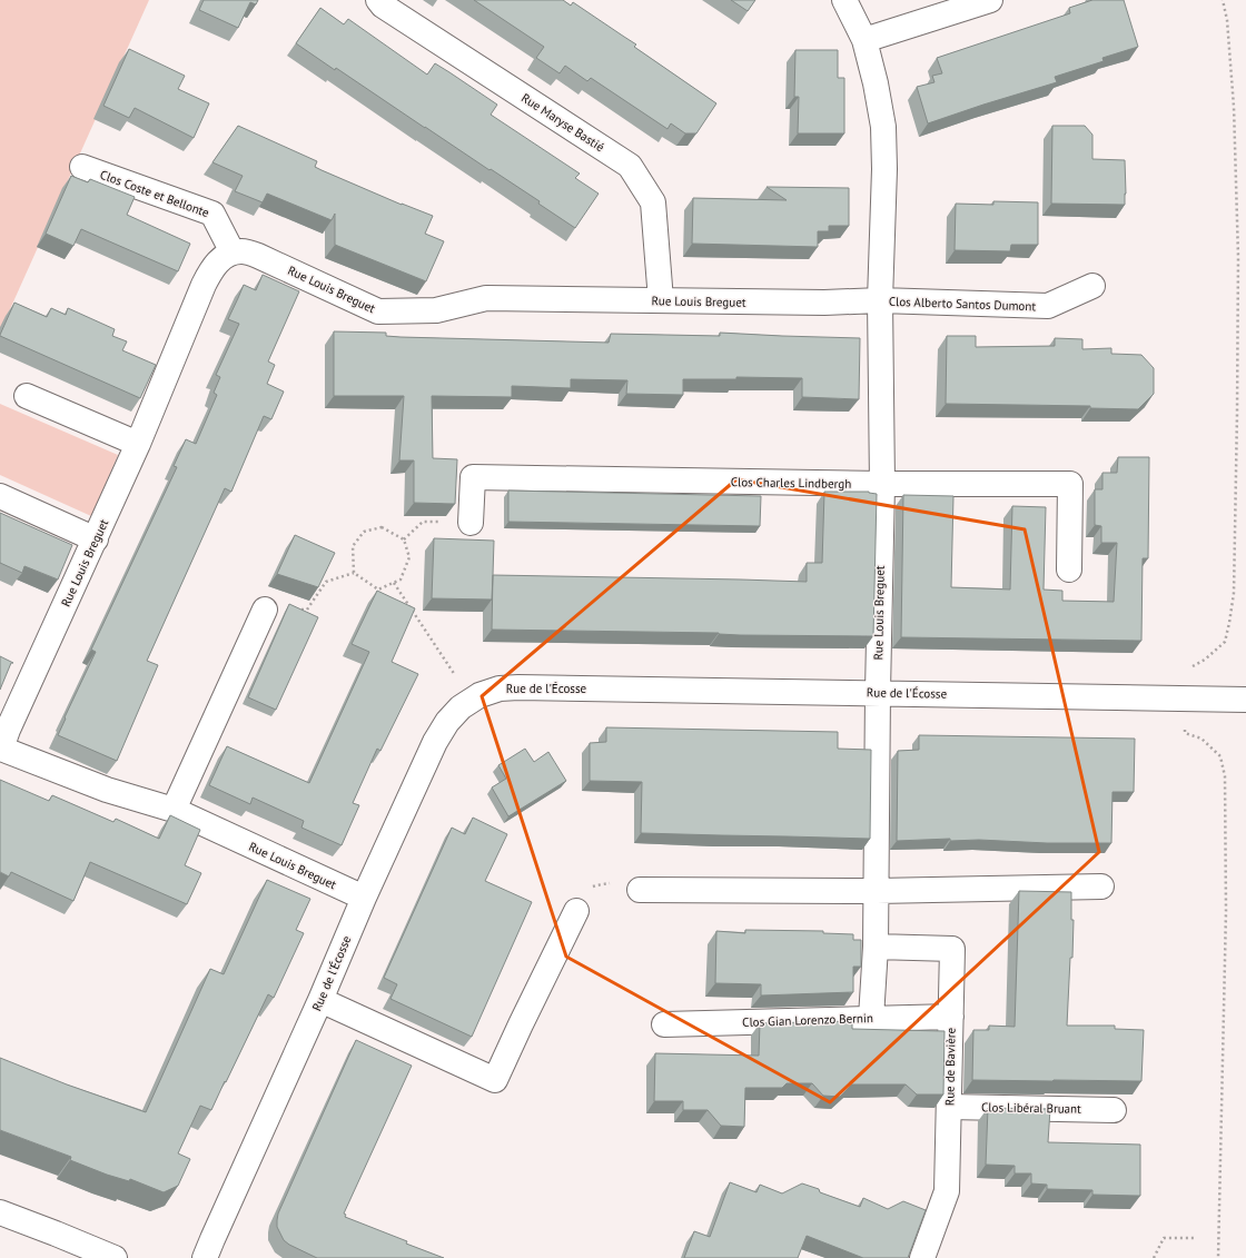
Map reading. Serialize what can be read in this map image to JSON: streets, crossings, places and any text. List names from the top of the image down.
{
  "streets": {
    "street": [
      "Rue Maryse Bastié",
      "Clos Coste et Bellonte",
      "Rue Louis Breguet",
      "Clos Alberto Santos Dumont",
      "Clos Charles Lindbergh",
      "Rue de l'Écosse",
      "Clos Gian Lorenzo Bernin",
      "Rue de Bavière",
      "Clos Libéral Bruant"
    ]
  },
  "crossings": [
    ["Rue Maryse Bastié", "Rue Louis Breguet"],
    ["Clos Coste et Bellonte", "Rue Louis Breguet"],
    ["Rue Louis Breguet", "Clos Alberto Santos Dumont"],
    ["Rue Louis Breguet", "Clos Charles Lindbergh"],
    ["Rue Louis Breguet", "Rue de l'Écosse"],
    ["Clos Gian Lorenzo Bernin", "Rue de Bavière"],
    ["Rue de Bavière", "Clos Libéral Bruant"]
  ]
}
